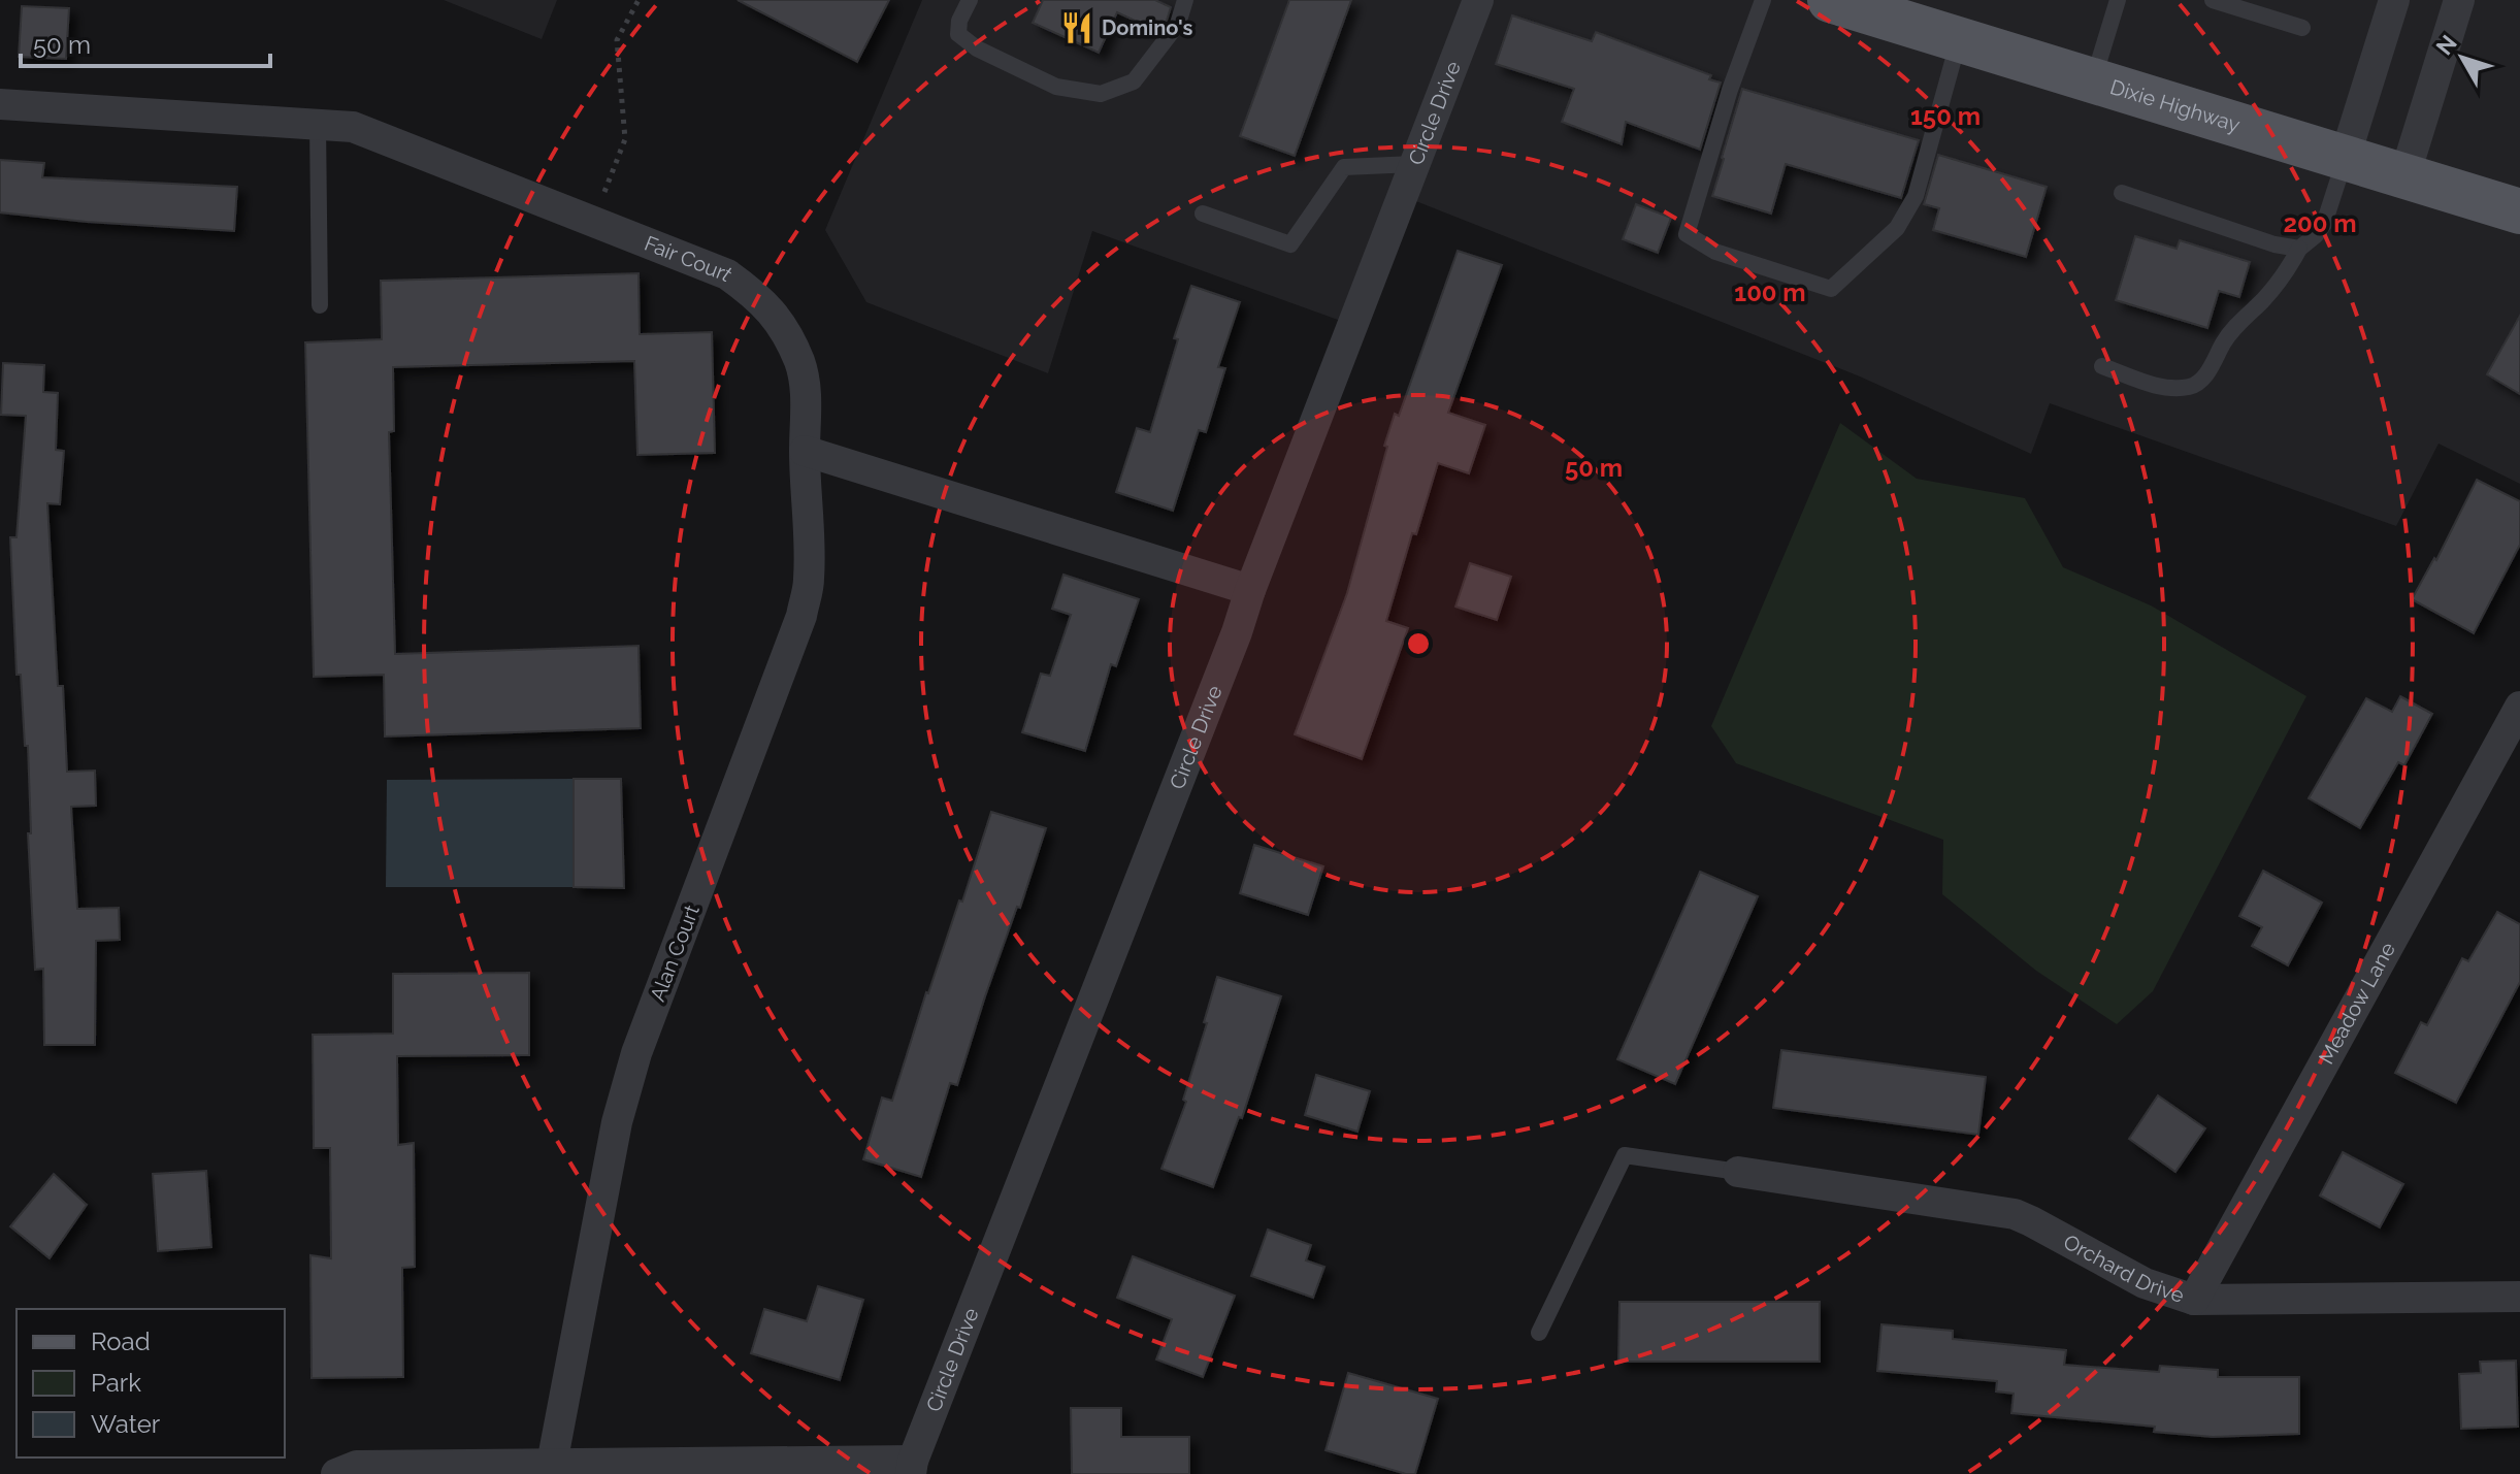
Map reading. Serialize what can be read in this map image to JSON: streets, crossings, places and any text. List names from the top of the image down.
{
  "streets": {
    "main road": ["Dixie Highway"],
    "street": [
      "Circle Drive",
      "Fair Court",
      "Alan Court",
      "Meadow Lane",
      "Orchard Drive"
    ]
  },
  "crossings": [
    ["Fair Court", "Alan Court"],
    ["Meadow Lane", "Orchard Drive"]
  ],
  "places": {
    "restaurant": ["Domino's"]
  },
  "legend": ["Road", "Park", "Water"],
  "scale_bar": "50 m",
  "north": "top left",
  "rings": [
    "150 m",
    "200 m",
    "100 m",
    "50 m"
  ]
}
